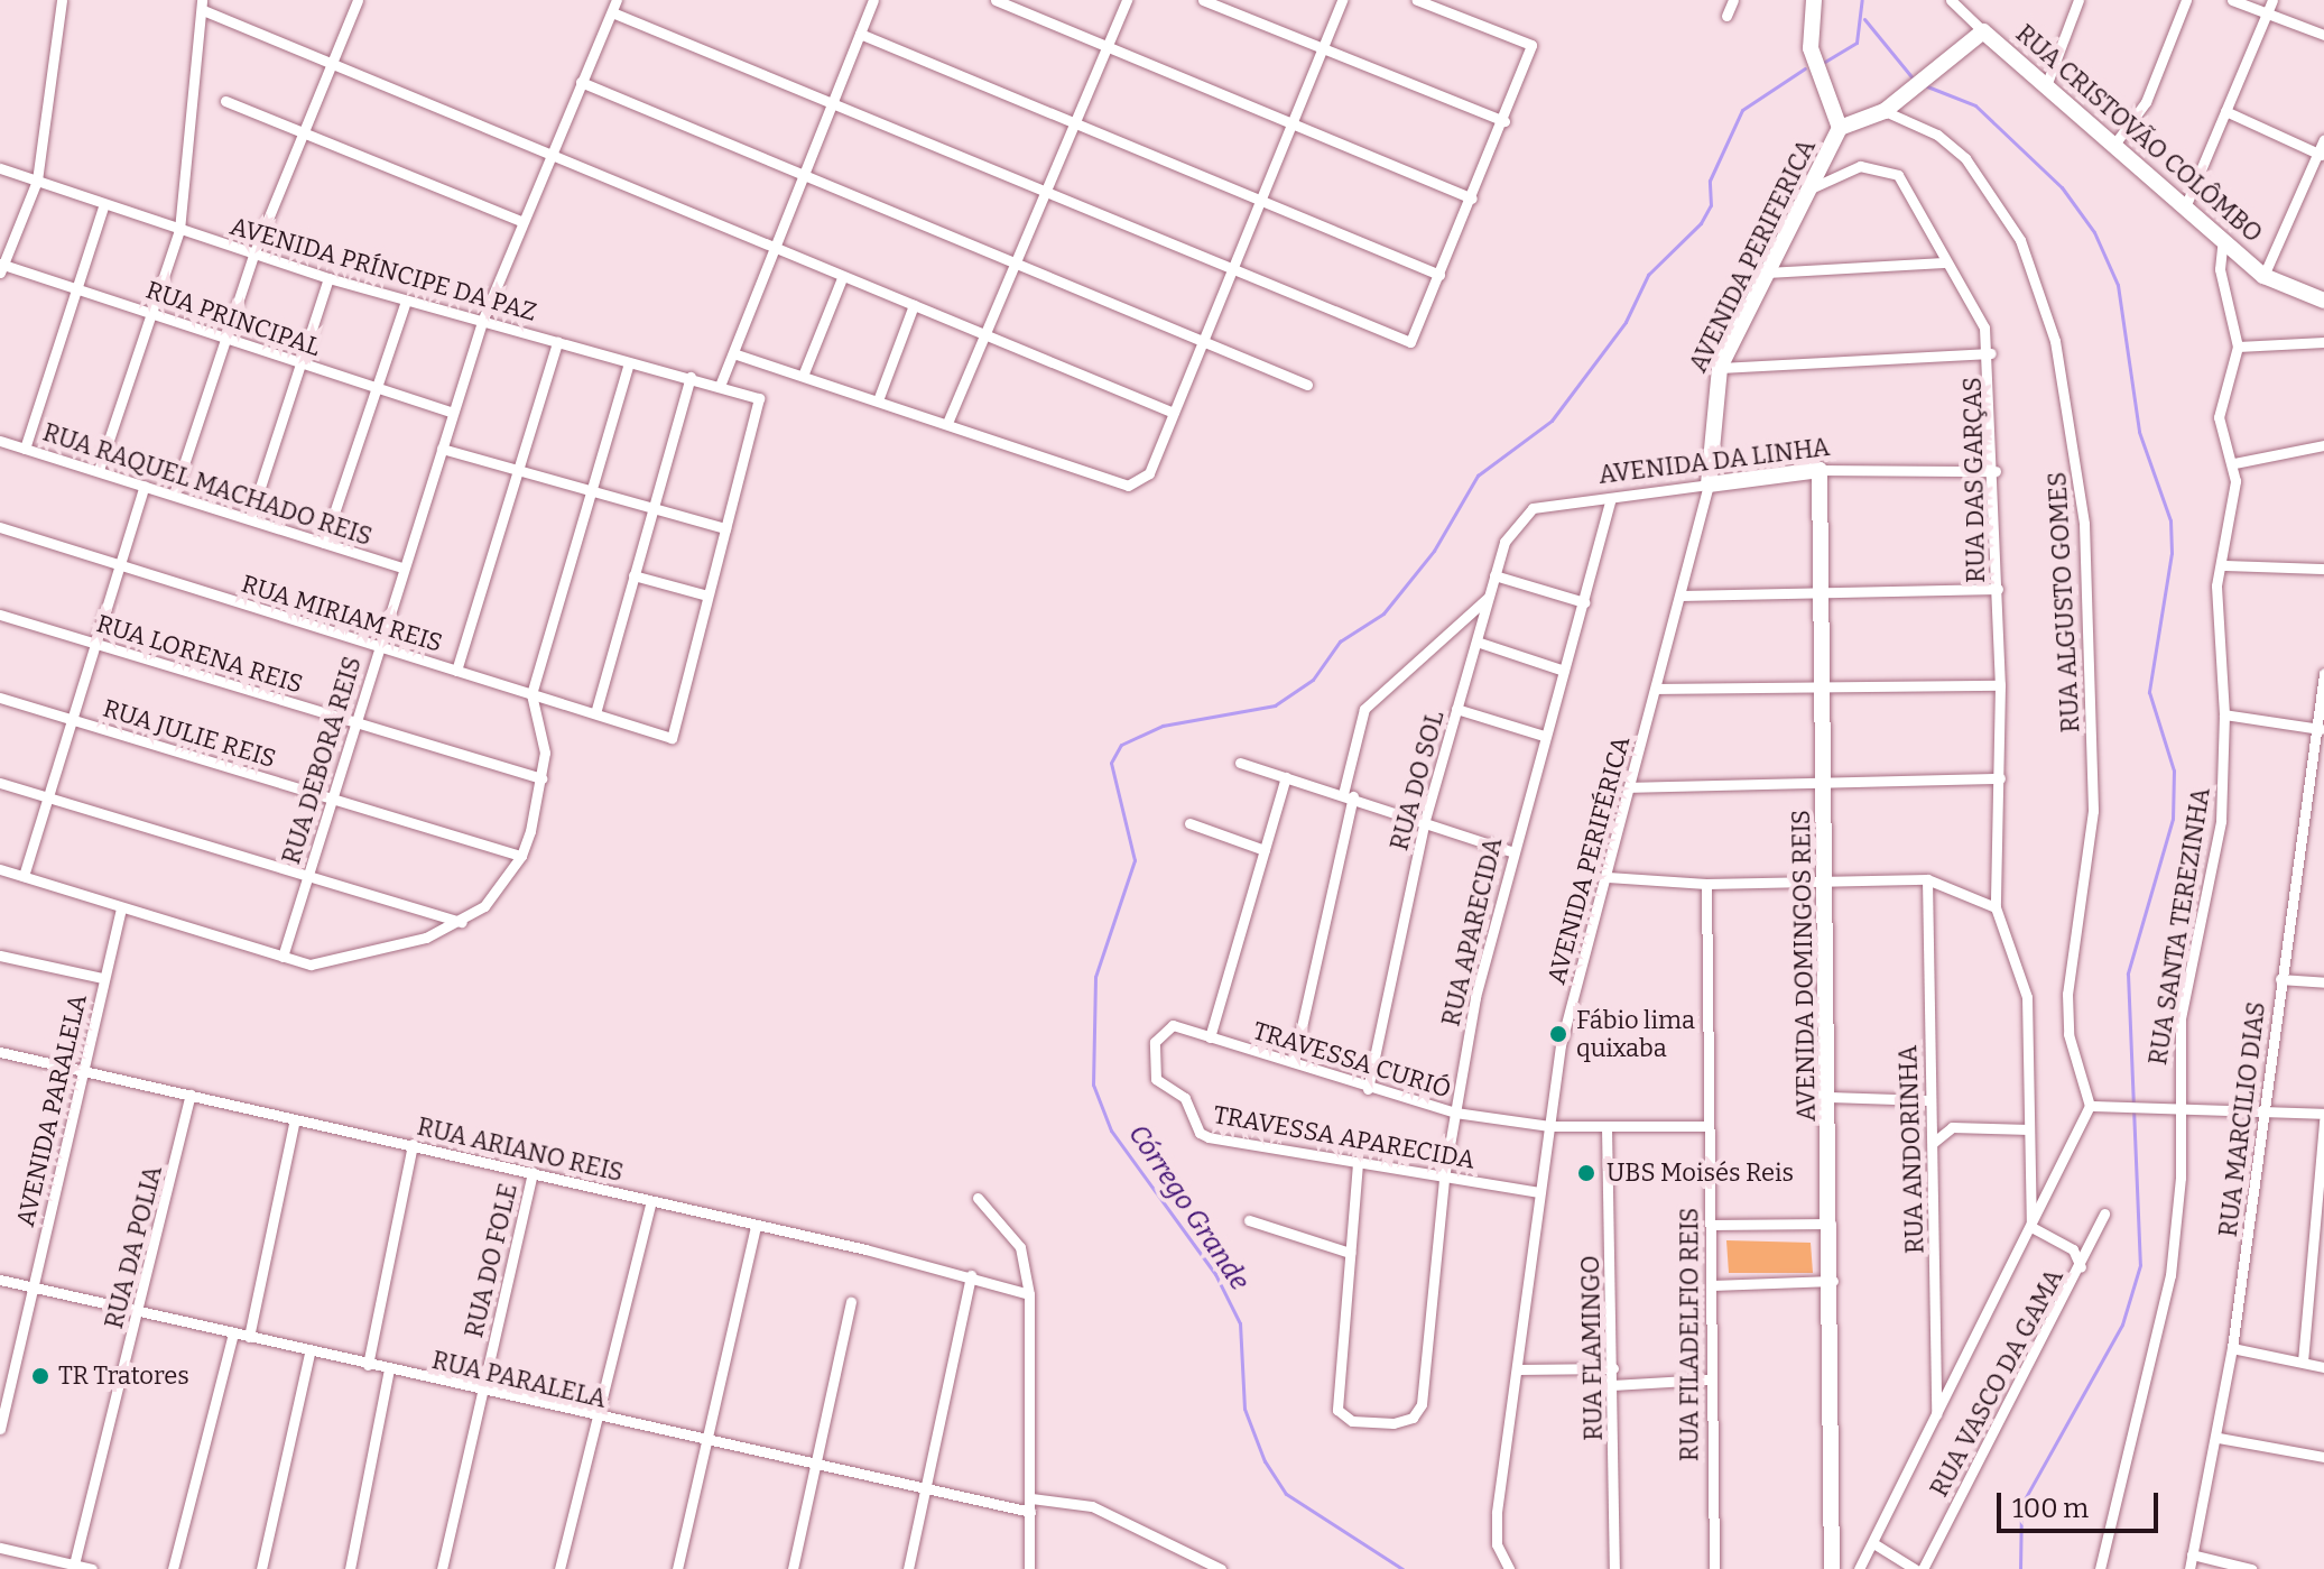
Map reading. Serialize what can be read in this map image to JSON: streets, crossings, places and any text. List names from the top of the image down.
{
  "streets": {
    "street": [
      "RUA CRISTOVÃO COLÔMBO",
      "AVENIDA PERIFERICA",
      "AVENIDA PRÍNCIPE DA PAZ",
      "RUA PRINCIPAL",
      "AVENIDA DA LINHA",
      "RUA DAS GARÇAS",
      "RUA RAQUEL MACHADO REIS",
      "RUA ALGUSTO GOMES",
      "RUA MIRIAM REIS",
      "RUA LORENA REIS",
      "RUA JULIE REIS",
      "RUA DEBORA REIS",
      "RUA DO SOL",
      "AVENIDA PERIFÉRICA",
      "RUA SANTA TEREZINHA",
      "RUA APARECIDA",
      "AVENIDA DOMINGOS REIS",
      "TRAVESSA CURIÓ",
      "AVENIDA PARALELA",
      "RUA MARCILIO DIAS",
      "TRAVESSA APARECIDA",
      "RUA ARIANO REIS",
      "RUA ANDORINHA",
      "RUA DA POLIA",
      "RUA DO FOLE",
      "RUA FILADELFIO REIS",
      "RUA FLAMINGO",
      "RUA PARALELA",
      "RUA VASCO DA GAMA"
    ]
  },
  "crossings": [
    ["RUA CRISTOVÃO COLÔMBO", "AVENIDA PERIFERICA"],
    ["RUA CRISTOVÃO COLÔMBO", "RUA ALGUSTO GOMES"],
    ["RUA CRISTOVÃO COLÔMBO", "RUA SANTA TEREZINHA"],
    ["AVENIDA PERIFERICA", "AVENIDA DA LINHA"],
    ["AVENIDA PERIFERICA", "RUA DAS GARÇAS"],
    ["AVENIDA PERIFERICA", "AVENIDA PERIFÉRICA"],
    ["AVENIDA PRÍNCIPE DA PAZ", "RUA DEBORA REIS"],
    ["RUA PRINCIPAL", "RUA DEBORA REIS"],
    ["AVENIDA DA LINHA", "RUA DAS GARÇAS"],
    ["AVENIDA DA LINHA", "RUA DO SOL"],
    ["AVENIDA DA LINHA", "AVENIDA PERIFÉRICA"],
    ["AVENIDA DA LINHA", "RUA APARECIDA"],
    ["AVENIDA DA LINHA", "AVENIDA DOMINGOS REIS"],
    ["RUA RAQUEL MACHADO REIS", "RUA DEBORA REIS"],
    ["RUA MIRIAM REIS", "RUA DEBORA REIS"],
    ["RUA LORENA REIS", "RUA DEBORA REIS"],
    ["RUA JULIE REIS", "RUA DEBORA REIS"],
    ["RUA DO SOL", "TRAVESSA CURIÓ"],
    ["AVENIDA PERIFÉRICA", "TRAVESSA CURIÓ"],
    ["AVENIDA PERIFÉRICA", "TRAVESSA APARECIDA"],
    ["RUA APARECIDA", "TRAVESSA CURIÓ"],
    ["RUA APARECIDA", "TRAVESSA APARECIDA"],
    ["TRAVESSA CURIÓ", "TRAVESSA APARECIDA"],
    ["TRAVESSA CURIÓ", "RUA FILADELFIO REIS"],
    ["TRAVESSA CURIÓ", "RUA FLAMINGO"],
    ["AVENIDA PARALELA", "RUA ARIANO REIS"],
    ["AVENIDA PARALELA", "RUA PARALELA"],
    ["RUA ARIANO REIS", "RUA DA POLIA"],
    ["RUA ARIANO REIS", "RUA DO FOLE"],
    ["RUA DA POLIA", "RUA PARALELA"],
    ["RUA DO FOLE", "RUA PARALELA"]
  ],
  "water": ["Córrego Grande"],
  "places": ["Fábio lima quixaba", "UBS Moisés Reis", "TR Tratores"],
  "scale_bar": "100 m"
}
